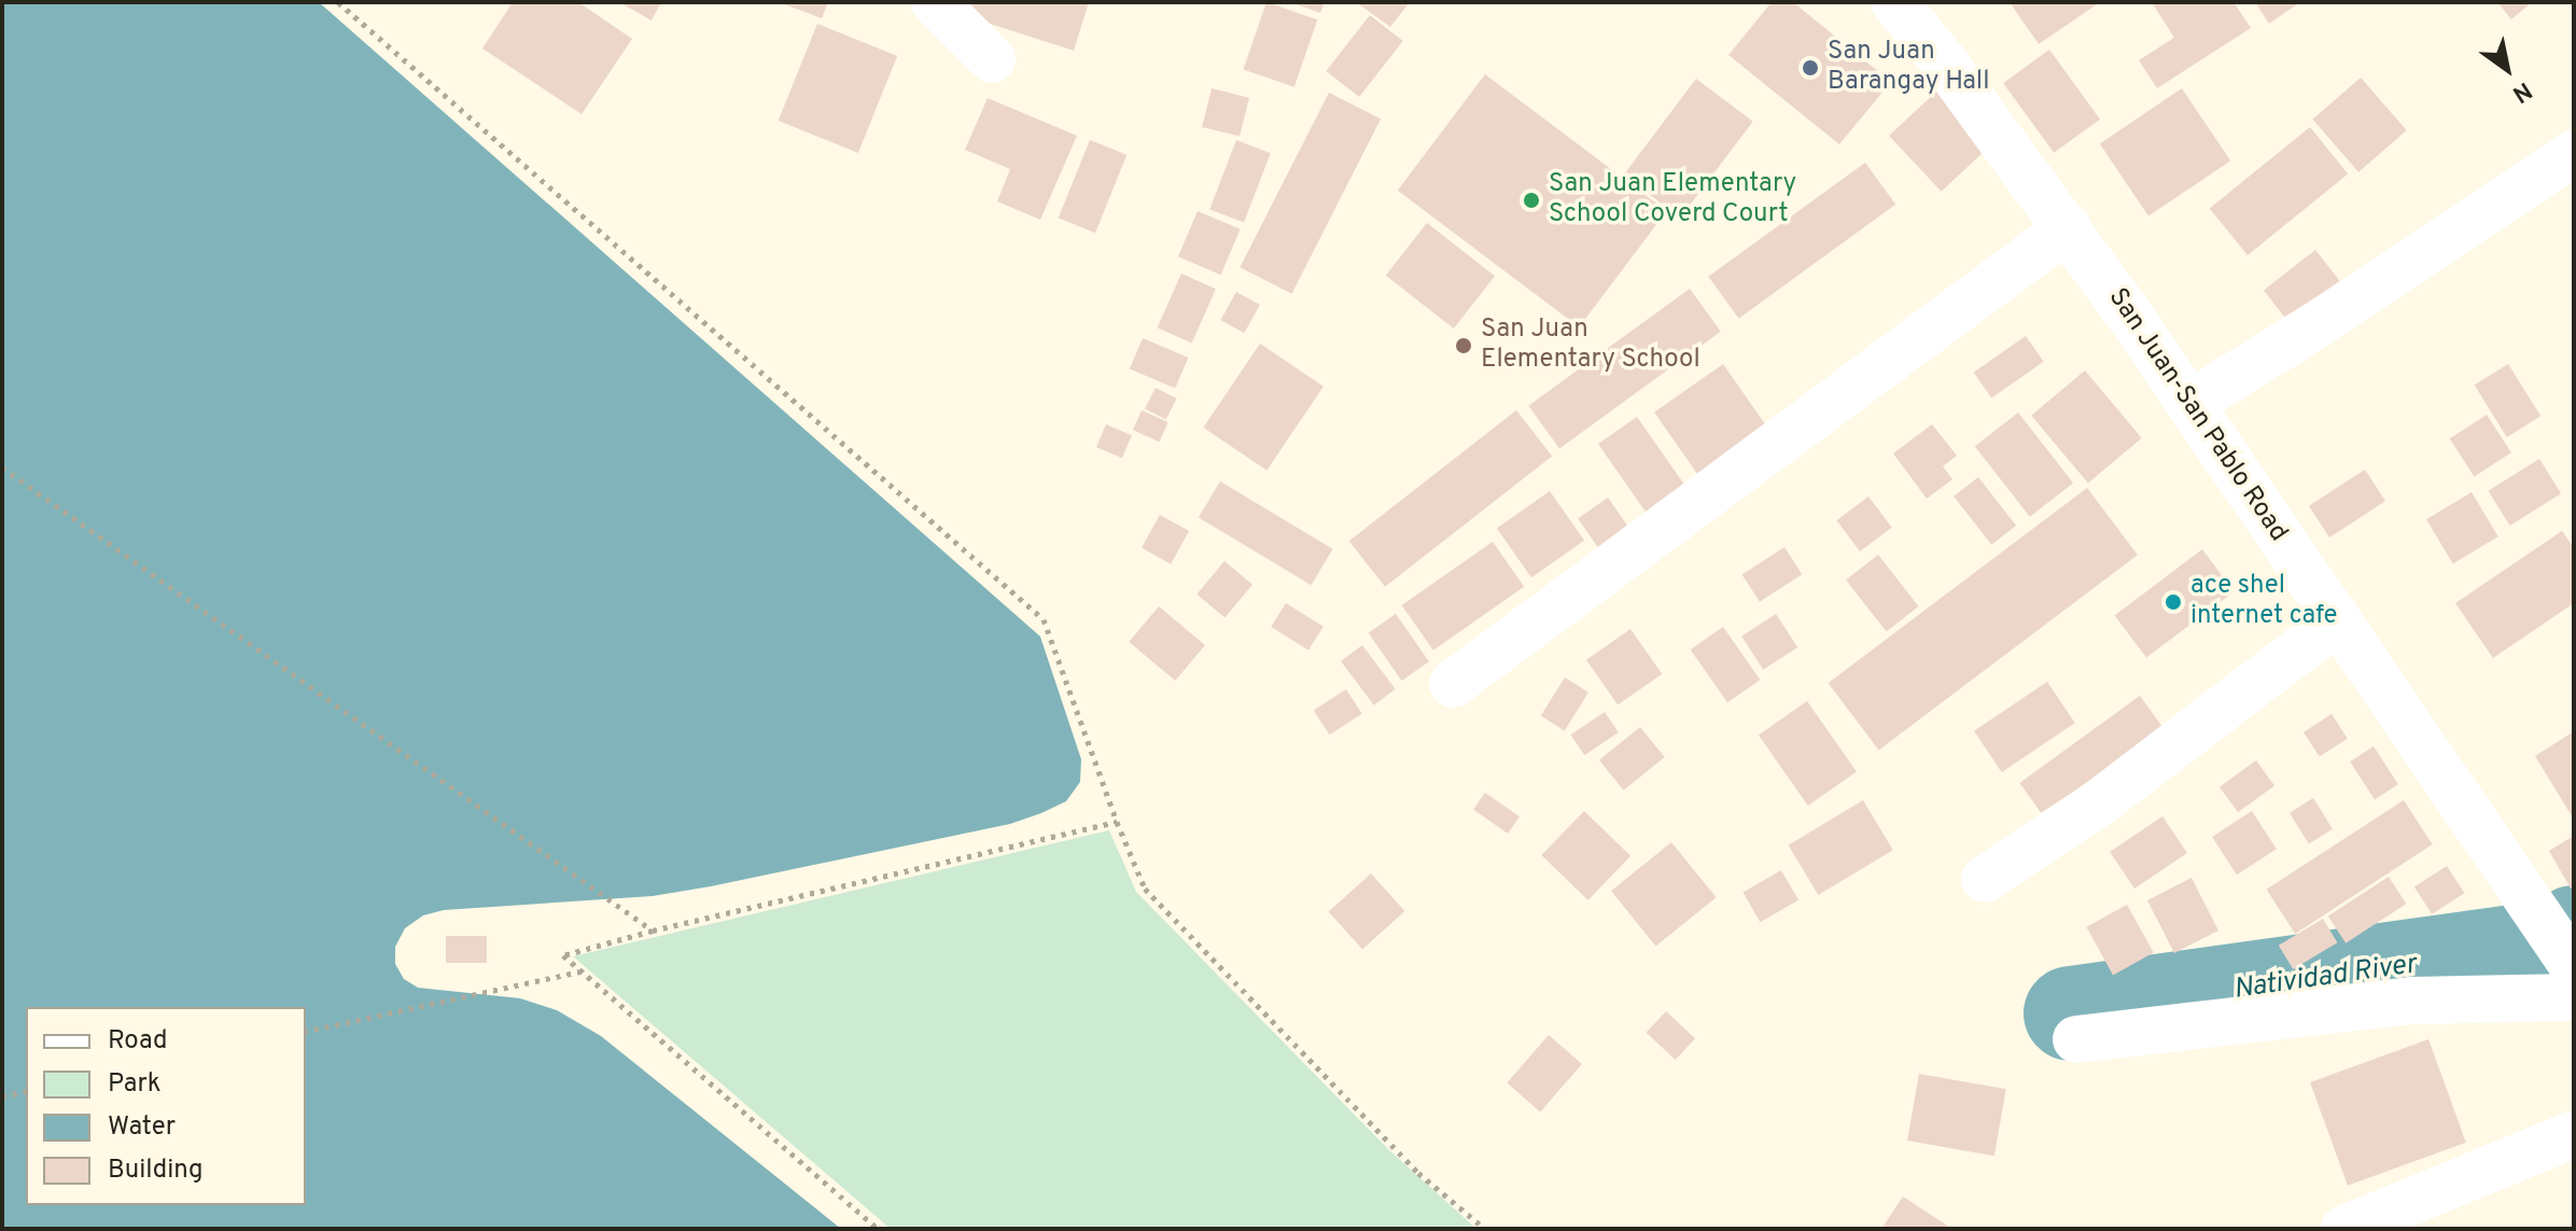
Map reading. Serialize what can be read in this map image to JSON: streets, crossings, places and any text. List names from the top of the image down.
{
  "streets": {
    "street": ["San Juan-San Pablo Road"]
  },
  "water": ["Natividad River"],
  "places": [
    "San Juan Barangay Hall",
    "San Juan Elementary School Coverd Court",
    "San Juan Elementary School",
    "ace shel internet cafe"
  ],
  "legend": [
    "Road",
    "Park",
    "Water",
    "Building"
  ],
  "north": "bottom right"
}
